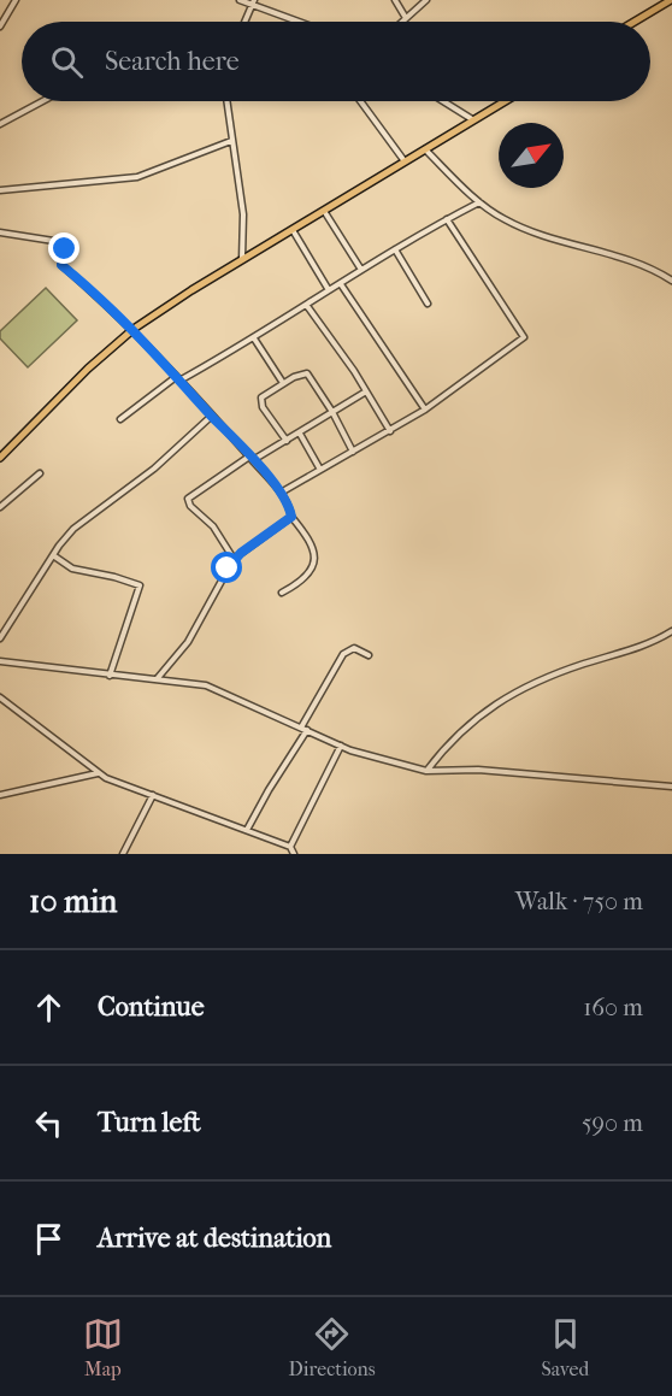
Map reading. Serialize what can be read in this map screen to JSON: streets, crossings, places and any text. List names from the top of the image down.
{
  "north": "top right",
  "page": {
    "search": "Search here",
    "heading": ["10 min", "Walk · 750 m"],
    "list": [
      ["Continue", "160 m"],
      ["Turn left", "590 m"],
      "Arrive at destination"
    ],
    "nav": ["Map", "Directions", "Saved"]
  }
}
